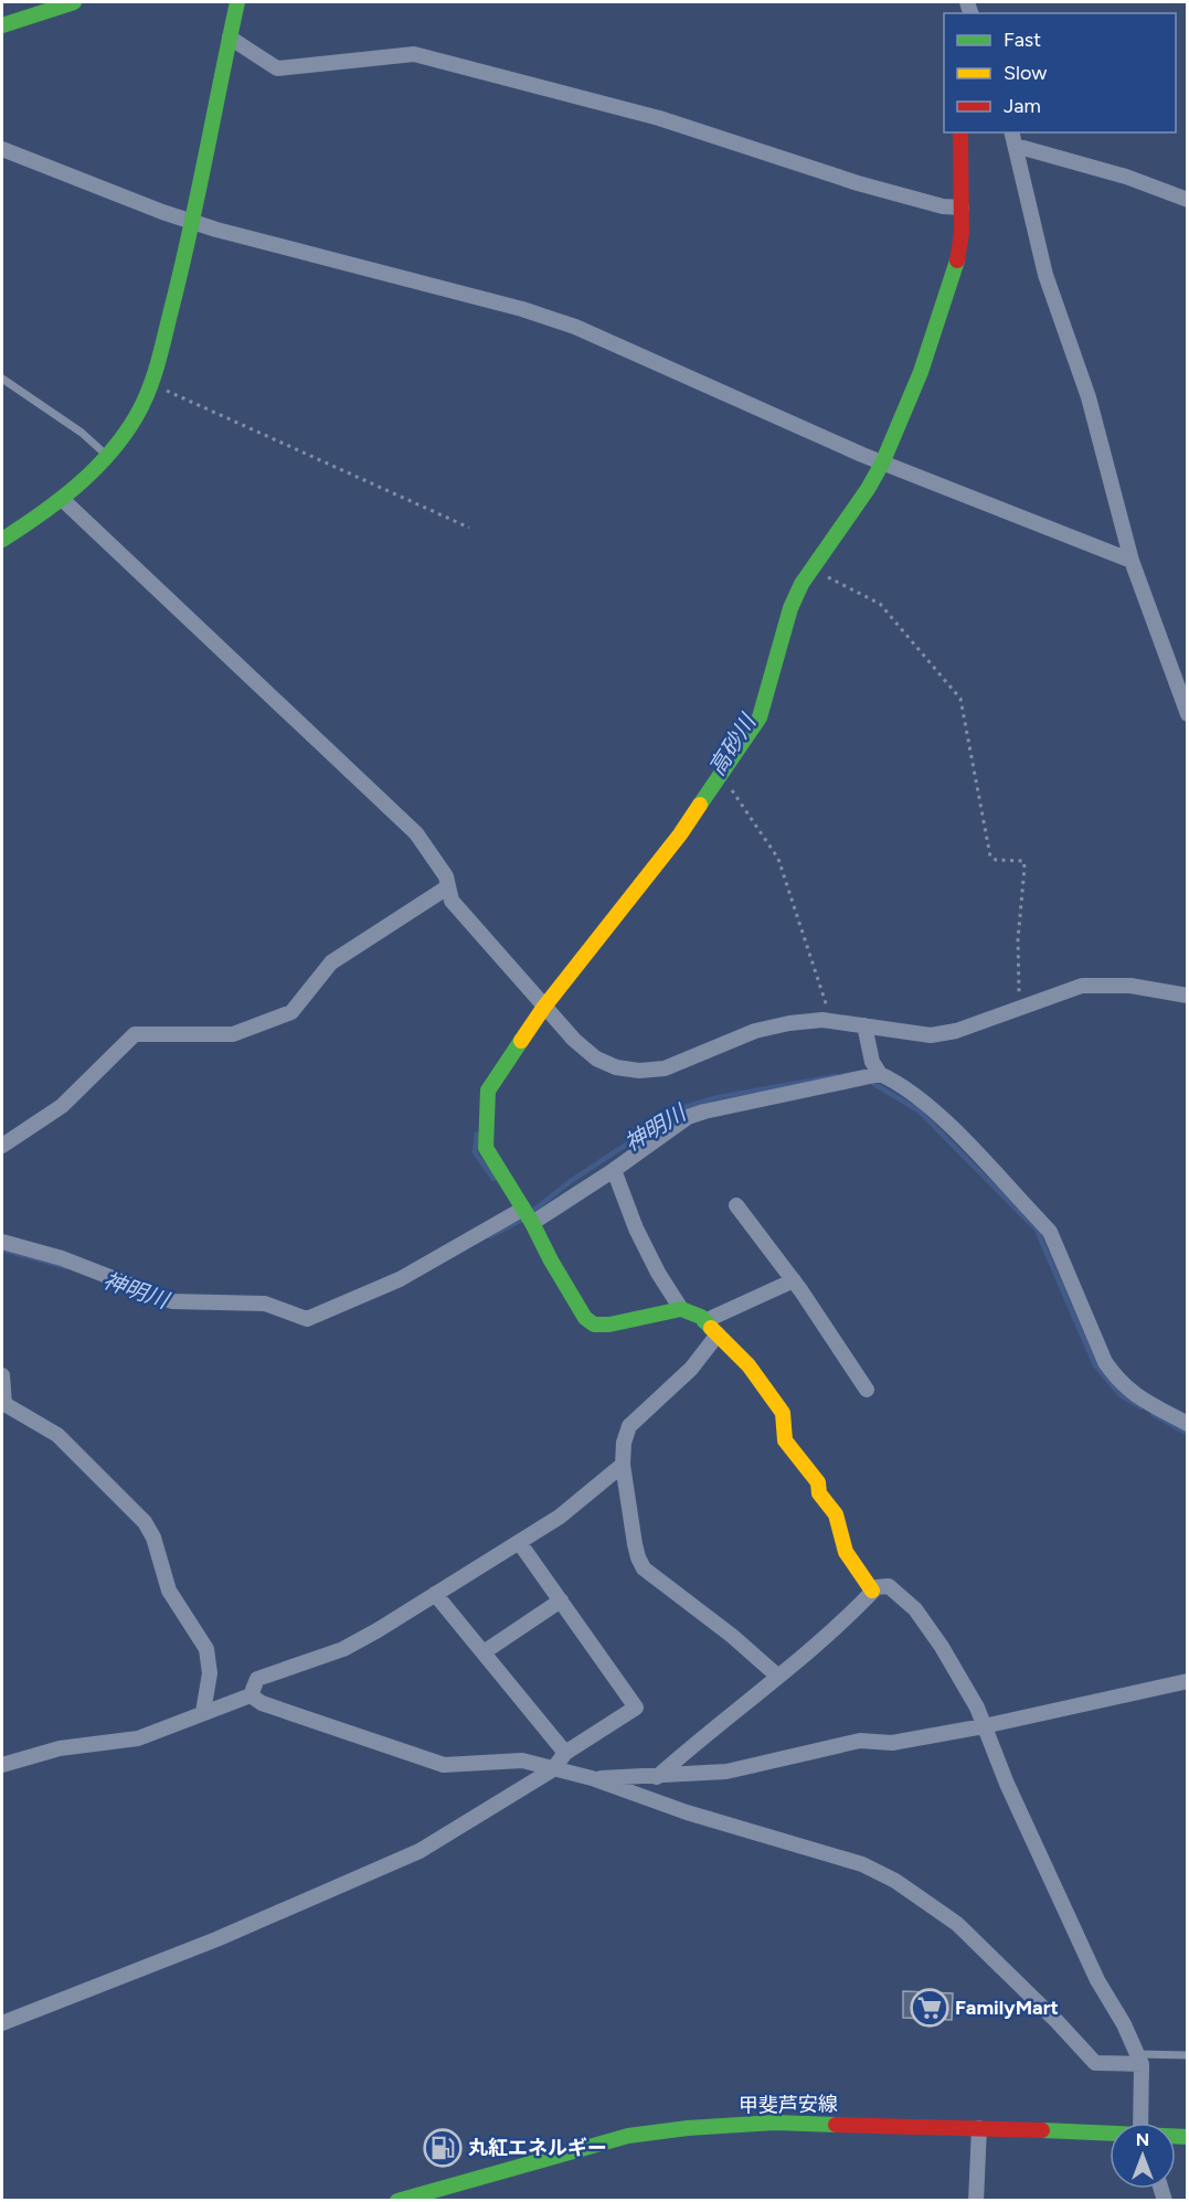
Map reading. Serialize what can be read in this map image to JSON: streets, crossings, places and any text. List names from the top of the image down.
{
  "streets": {
    "main road": ["甲斐芦安線"]
  },
  "water": ["高砂川", "神明川"],
  "places": {
    "supermarket": ["FamilyMart"],
    "fuel station": ["丸紅エネルギー"]
  },
  "legend": ["Fast", "Slow", "Jam"],
  "north": "top"
}
